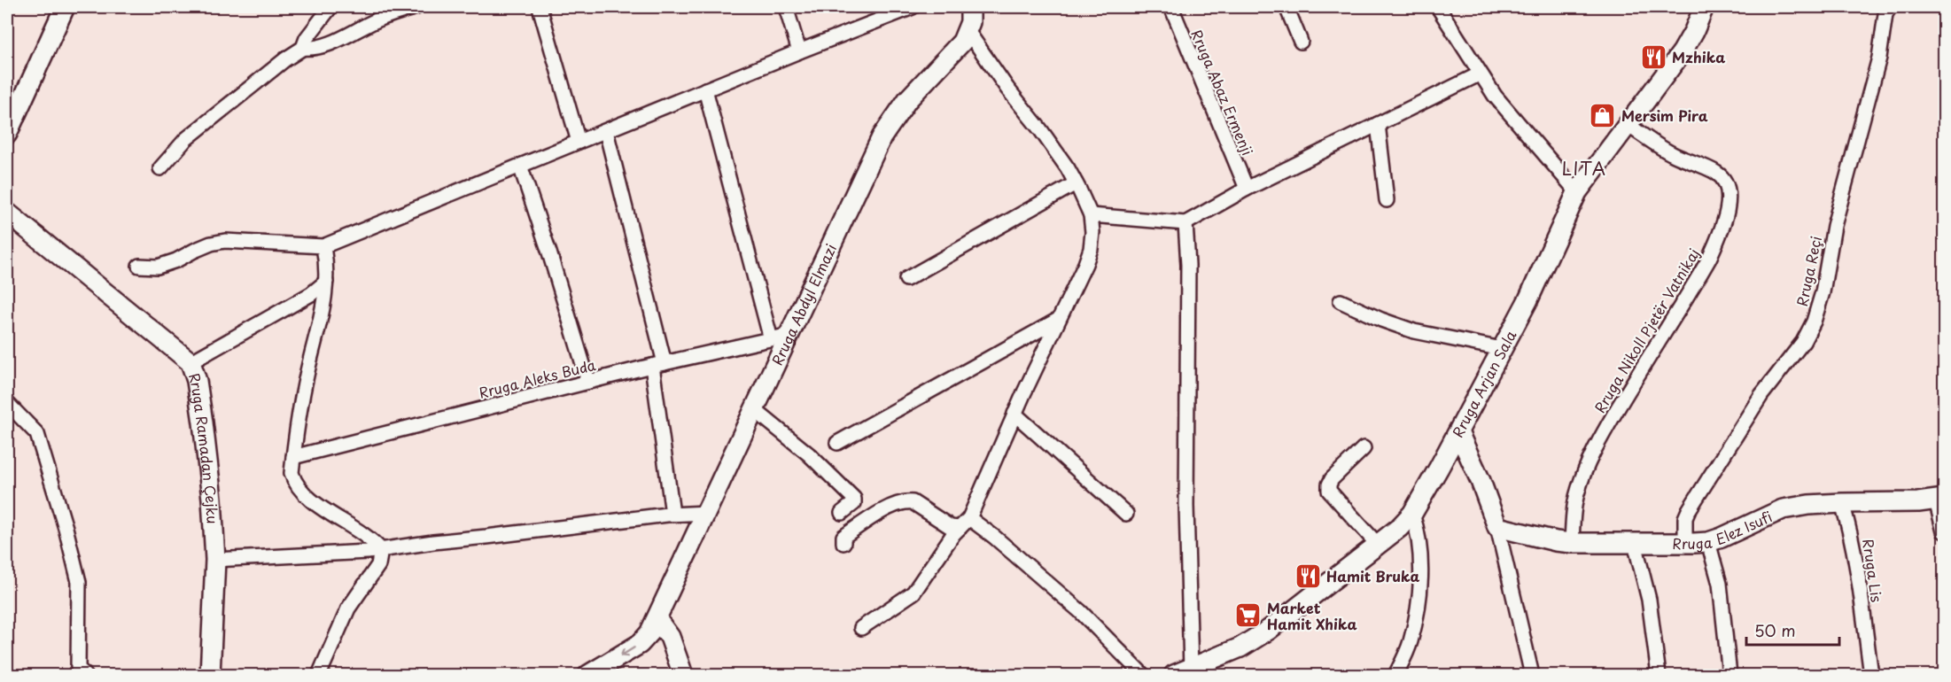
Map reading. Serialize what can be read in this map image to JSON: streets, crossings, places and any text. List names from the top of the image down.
{
  "streets": {
    "street": [
      "Rruga Abaz Ermenji",
      "Rruga Reçi",
      "Rruga Abdyl Elmazi",
      "Rruga Nikoll Pjetër Vatnikaj",
      "Rruga Aleks Buda",
      "Rruga Arjan Sala",
      "Rruga Ramadan Çejku",
      "Rruga Elez Isufi",
      "Rruga Lis"
    ]
  },
  "crossings": [
    ["Rruga Reçi", "Rruga Elez Isufi"],
    ["Rruga Abdyl Elmazi", "Rruga Aleks Buda"],
    ["Rruga Nikoll Pjetër Vatnikaj", "Rruga Arjan Sala"],
    ["Rruga Nikoll Pjetër Vatnikaj", "Rruga Elez Isufi"],
    ["Rruga Elez Isufi", "Rruga Lis"]
  ],
  "districts": ["LITA"],
  "places": {
    "restaurant": ["Mzhika", "Hamit Bruka"],
    "shop": ["Mersim Pira"],
    "supermarket": ["Market Hamit Xhika"]
  },
  "scale_bar": "50 m"
}
